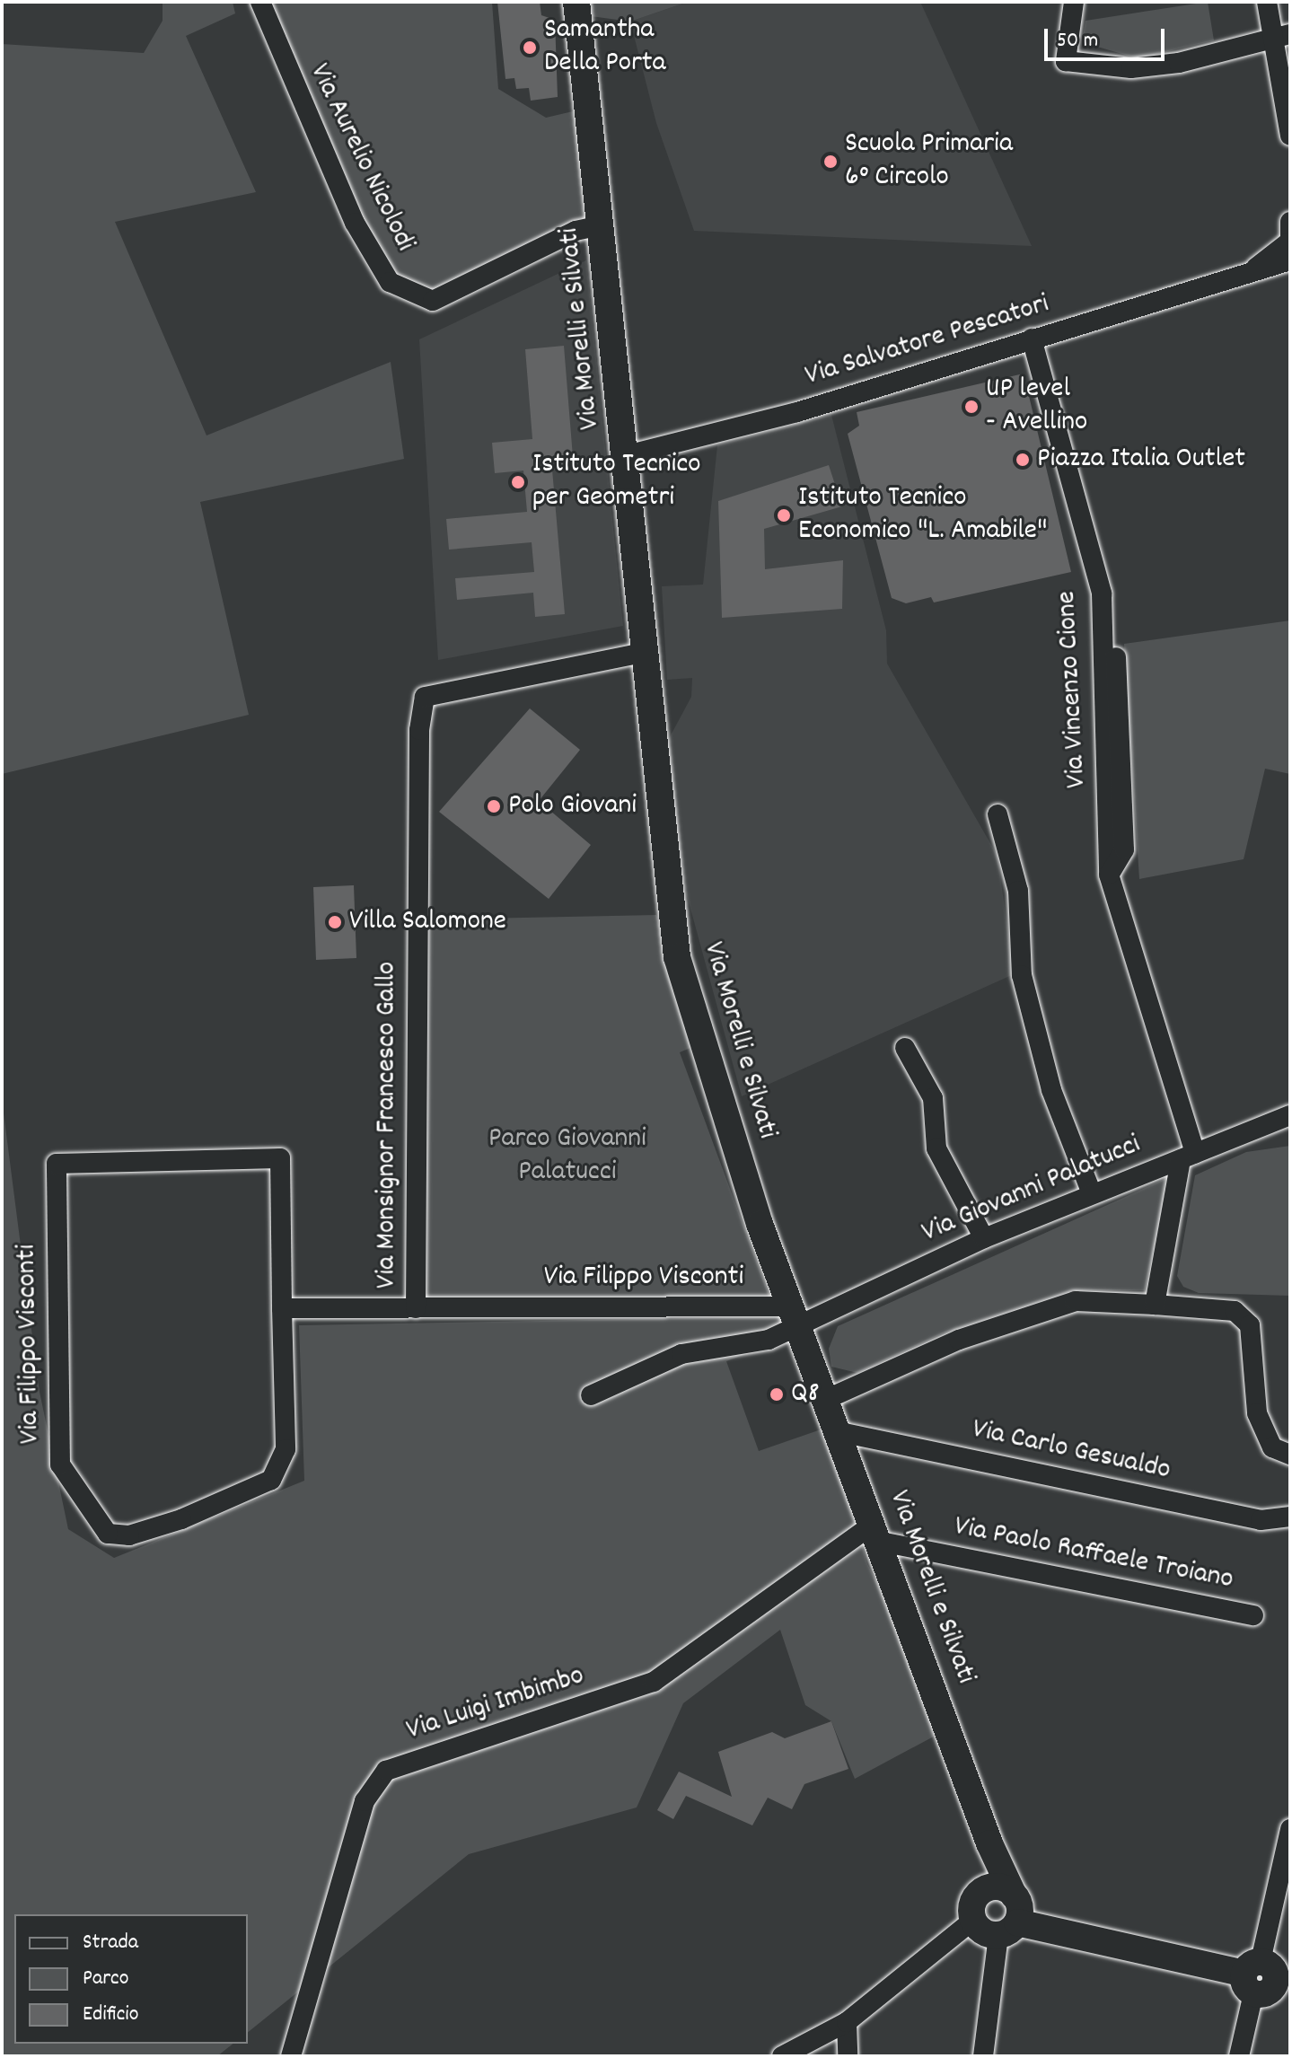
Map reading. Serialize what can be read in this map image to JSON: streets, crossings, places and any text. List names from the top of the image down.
{
  "streets": {
    "main road": ["Via Morelli e Silvati"],
    "street": [
      "Via Aurelio Nicolodi",
      "Via Salvatore Pescatori",
      "Via Vincenzo Cione",
      "Via Monsignor Francesco Gallo",
      "Via Giovanni Palatucci",
      "Via Filippo Visconti",
      "Via Carlo Gesualdo",
      "Via Paolo Raffaele Troiano",
      "Via Luigi Imbimbo"
    ]
  },
  "crossings": [
    ["Via Aurelio Nicolodi", "Via Morelli e Silvati"],
    ["Via Morelli e Silvati", "Via Salvatore Pescatori"],
    ["Via Morelli e Silvati", "Via Monsignor Francesco Gallo"],
    ["Via Morelli e Silvati", "Via Giovanni Palatucci"],
    ["Via Morelli e Silvati", "Via Filippo Visconti"],
    ["Via Morelli e Silvati", "Via Carlo Gesualdo"],
    ["Via Morelli e Silvati", "Via Paolo Raffaele Troiano"],
    ["Via Morelli e Silvati", "Via Luigi Imbimbo"],
    ["Via Salvatore Pescatori", "Via Vincenzo Cione"],
    ["Via Vincenzo Cione", "Via Giovanni Palatucci"],
    ["Via Monsignor Francesco Gallo", "Via Filippo Visconti"],
    ["Via Giovanni Palatucci", "Via Filippo Visconti"],
    ["Via Paolo Raffaele Troiano", "Via Luigi Imbimbo"]
  ],
  "parks": ["Parco Giovanni Palatucci"],
  "places": [
    "Samantha Della Porta",
    "Scuola Primaria 6° Circolo",
    "UP level - Avellino",
    "Piazza Italia Outlet",
    "Istituto Tecnico per Geometri",
    "Istituto Tecnico Economico \"L. Amabile\"",
    "Polo Giovani",
    "Villa Salomone",
    "Q8"
  ],
  "legend": ["Strada", "Parco", "Edificio"],
  "scale_bar": "50 m"
}
